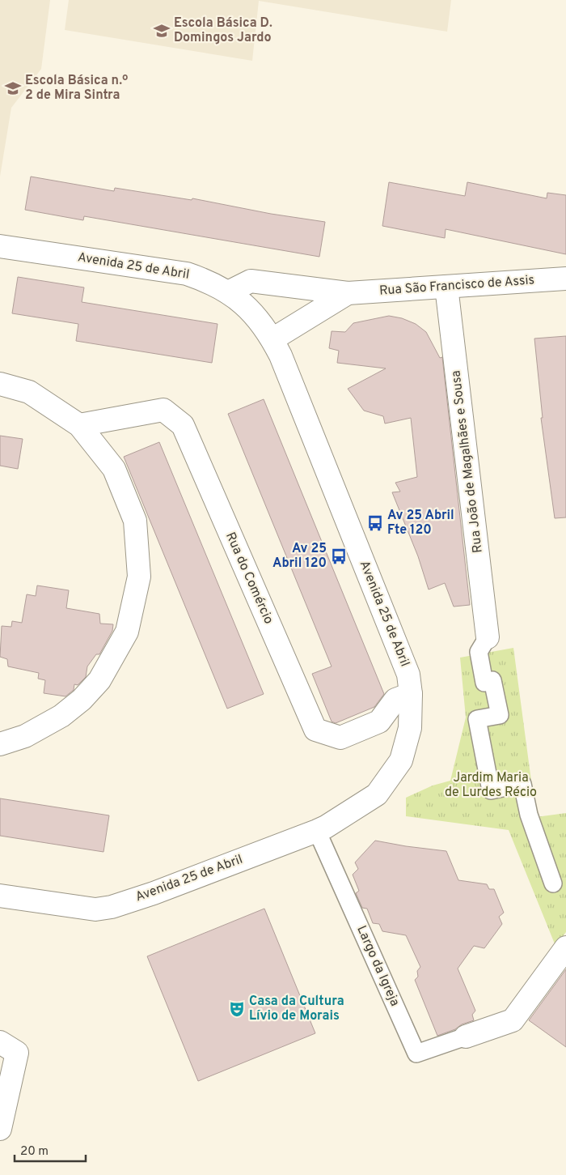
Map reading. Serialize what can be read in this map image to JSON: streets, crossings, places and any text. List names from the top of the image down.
{
  "streets": {
    "street": [
      "Avenida 25 de Abril",
      "Rua São Francisco de Assis",
      "Rua João de Magalhães e Sousa",
      "Rua do Comércio",
      "Largo da Igreja"
    ]
  },
  "crossings": [
    ["Avenida 25 de Abril", "Rua São Francisco de Assis"],
    ["Avenida 25 de Abril", "Rua do Comércio"],
    ["Avenida 25 de Abril", "Largo da Igreja"],
    ["Rua São Francisco de Assis", "Rua João de Magalhães e Sousa"]
  ],
  "parks": ["Jardim Maria de Lurdes Récio"],
  "places": {
    "school or university": ["Escola Básica D. Domingos Jardo", "Escola Básica n.º 2 de Mira Sintra"],
    "bus stop": ["Av 25 Abril Fte 120", "Av 25 Abril 120"],
    "theatre": ["Casa da Cultura Lívio de Morais"]
  },
  "scale_bar": "20 m"
}
